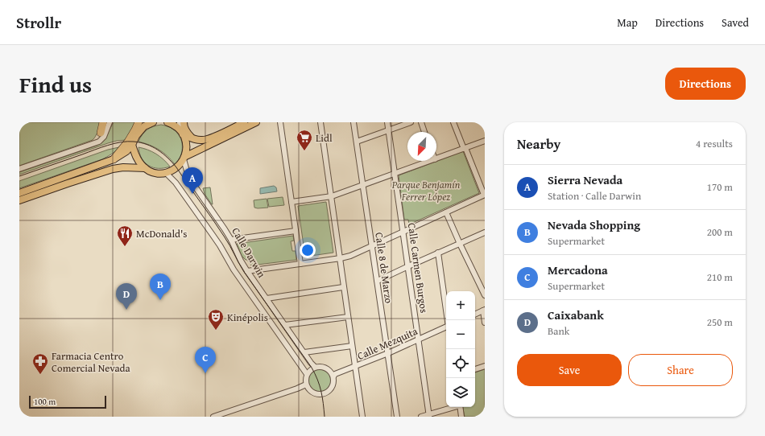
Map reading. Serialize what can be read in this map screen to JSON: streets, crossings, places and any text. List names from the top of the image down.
{
  "streets": {
    "street": [
      "Calle Darwin",
      "Calle 8 de Marzo",
      "Calle Carmen Burgos",
      "Calle Mezquita"
    ]
  },
  "crossings": [
    ["Calle Darwin", "Calle Mezquita"],
    ["Calle 8 de Marzo", "Calle Mezquita"],
    ["Calle Carmen Burgos", "Calle Mezquita"]
  ],
  "parks": ["Parque Benjamín Ferrer López"],
  "places": {
    "supermarket": ["Lidl"],
    "restaurant": ["McDonald's"],
    "theatre": ["Kinépolis"],
    "pharmacy": ["Farmacia Centro Comercial Nevada"]
  },
  "scale_bar": "100 m",
  "north": "bottom left",
  "page": {
    "header": "Strollr",
    "nav": ["Map", "Directions", "Saved"],
    "title": "Find us",
    "buttons": [
      "Directions",
      ["Save", "Share"]
    ],
    "heading": ["Nearby", "4 results"],
    "list": [
      {
        "mark": "A",
        "name": "Sierra Nevada",
        "note": "Station · Calle Darwin",
        "value": "170 m"
      },
      {
        "mark": "B",
        "name": "Nevada Shopping",
        "note": "Supermarket",
        "value": "200 m"
      },
      {
        "mark": "C",
        "name": "Mercadona",
        "note": "Supermarket",
        "value": "210 m"
      },
      {
        "mark": "D",
        "name": "Caixabank",
        "note": "Bank",
        "value": "250 m"
      }
    ],
    "pins": [
      "A",
      "B",
      "D",
      "C"
    ],
    "map_buttons": ["+", "−"],
    "scale": "100 m"
  }
}
